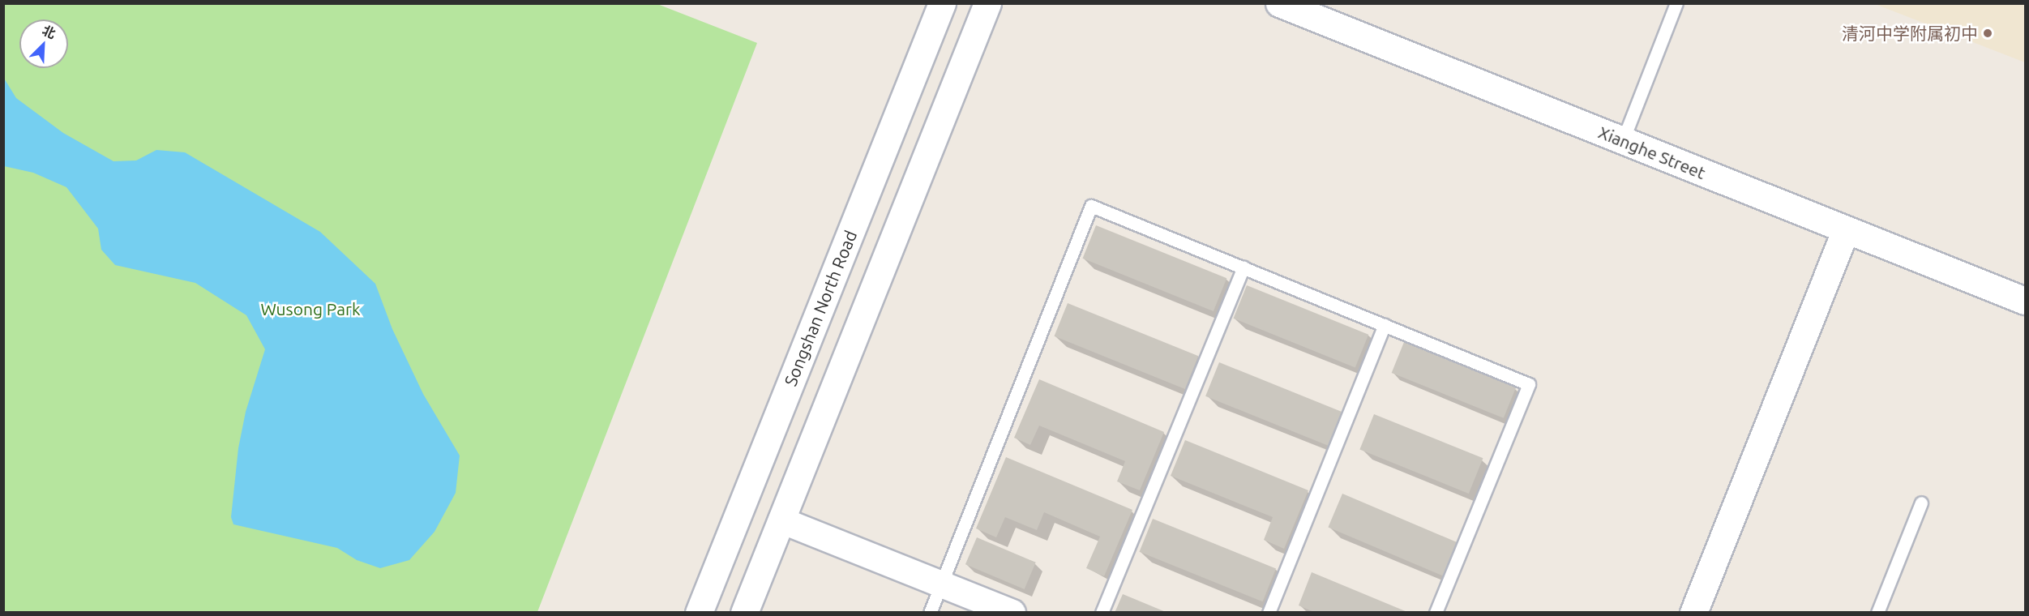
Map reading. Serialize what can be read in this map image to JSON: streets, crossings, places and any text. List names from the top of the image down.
{
  "streets": {
    "street": ["Xianghe Street", "Songshan North Road"]
  },
  "parks": ["Wusong Park"],
  "places": ["清河中学附属初中"],
  "north": "top right"
}
